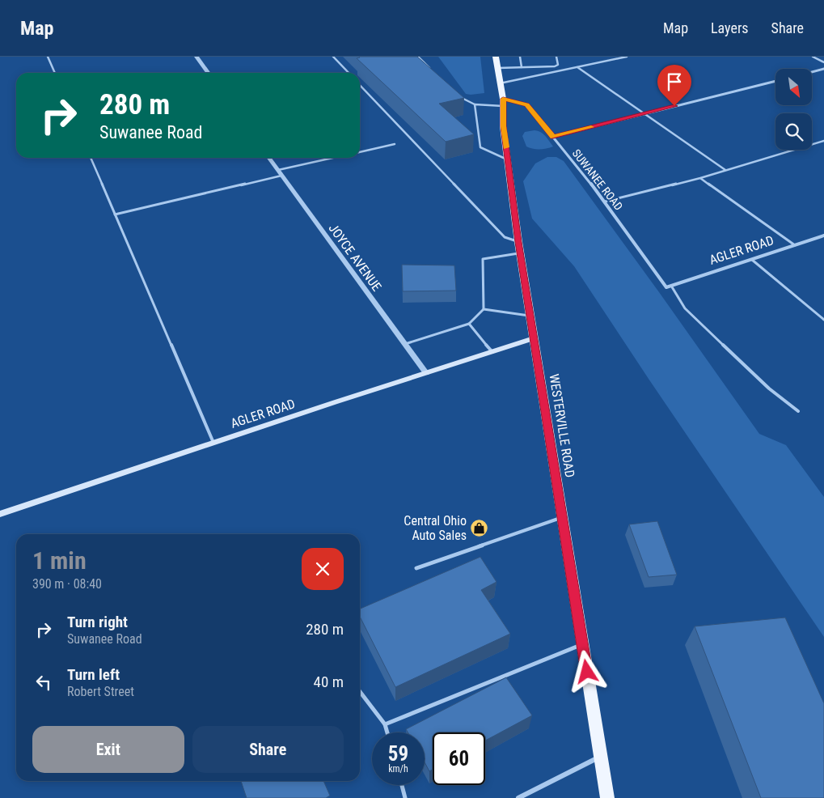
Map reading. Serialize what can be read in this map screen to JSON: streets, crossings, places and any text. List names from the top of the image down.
{
  "streets": {
    "main road": ["AGLER ROAD", "WESTERVILLE ROAD"],
    "street": ["SUWANEE ROAD", "JOYCE AVENUE"]
  },
  "crossings": [
    ["SUWANEE ROAD", "AGLER ROAD"],
    ["SUWANEE ROAD", "WESTERVILLE ROAD"],
    ["AGLER ROAD", "JOYCE AVENUE"],
    ["AGLER ROAD", "WESTERVILLE ROAD"]
  ],
  "places": {
    "shop": ["Central Ohio Auto Sales"]
  },
  "north": "bottom right",
  "page": {
    "header": "Map",
    "nav": ["Map", "Layers", "Share"],
    "turn": ["280 m", "Suwanee Road"],
    "heading": ["1 min", "390 m · 08:40"],
    "list": [
      {
        "name": "Turn right",
        "note": "Suwanee Road",
        "value": "280 m"
      },
      {
        "name": "Turn left",
        "note": "Robert Street",
        "value": "40 m"
      }
    ],
    "buttons": ["Exit", "Share"],
    "speed": "59 km/h",
    "limit": "60"
  }
}
